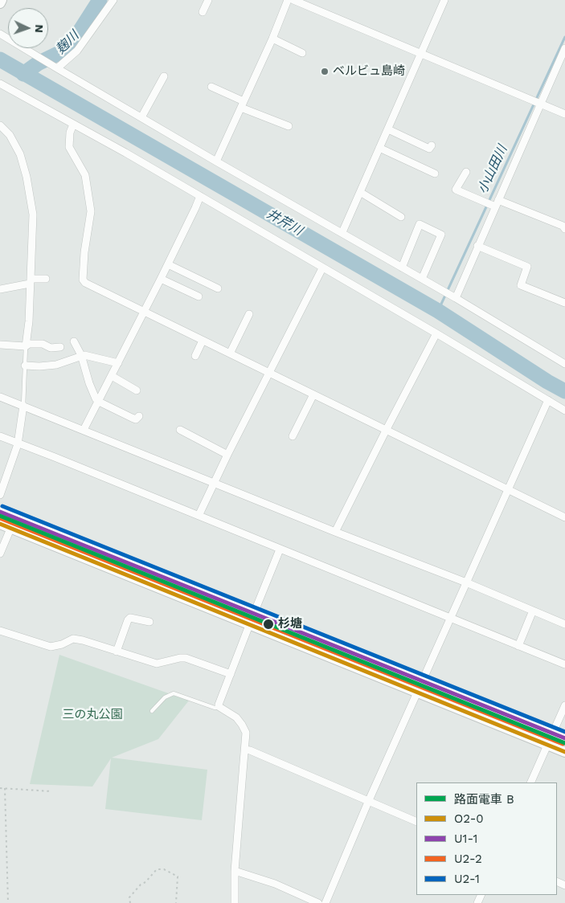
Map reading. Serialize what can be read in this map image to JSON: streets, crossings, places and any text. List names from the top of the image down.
{
  "water": ["麹川", "小山田川", "井芹川"],
  "parks": ["三の丸公園"],
  "places": ["ベルビュ島崎", "杉塘"],
  "lines": [
    "transit line U2-1",
    "transit line U1-1",
    "tram line B",
    "transit line U2-2",
    "transit line O2-0"
  ],
  "legend": [
    "路面電車 B",
    "O2-0",
    "U1-1",
    "U2-2",
    "U2-1"
  ],
  "north": "right"
}
